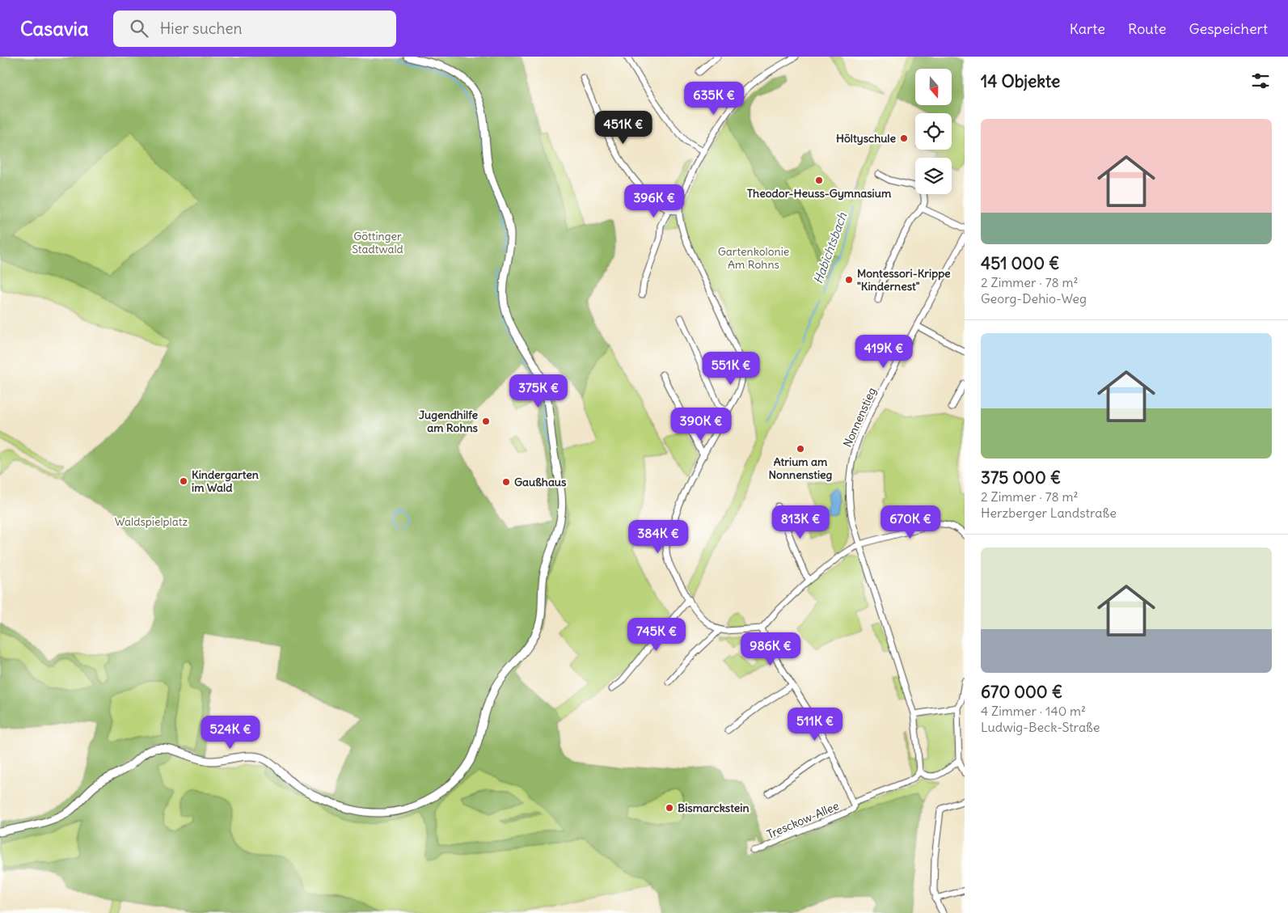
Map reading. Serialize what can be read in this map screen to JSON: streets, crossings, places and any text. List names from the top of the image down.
{
  "streets": {
    "street": ["Nonnenstieg", "Tresckow-Allee"]
  },
  "crossings": [
    ["Nonnenstieg", "Tresckow-Allee"]
  ],
  "water": ["Habichtsbach"],
  "parks": ["Göttinger Stadtwald", "Gartenkolonie Am Rohns", "Waldspielplatz"],
  "places": [
    "Höltyschule",
    "Theodor-Heuss-Gymnasium",
    "Montessori-Krippe \"Kindernest\"",
    "Jugendhilfe am Rohns",
    "Atrium am Nonnenstieg",
    "Kindergarten im Wald",
    "Gaußhaus",
    "Bismarckstein"
  ],
  "north": "bottom",
  "page": {
    "header": "Casavia",
    "search": "Hier suchen",
    "nav": ["Karte", "Route", "Gespeichert"],
    "heading": "14 Objekte",
    "price": [
      "635K €",
      "451K €",
      "396K €",
      "419K €",
      "551K €",
      "375K €",
      "390K €",
      "813K €",
      "670K €",
      "384K €",
      "745K €",
      "986K €",
      "511K €",
      "524K €"
    ],
    "list": [
      {
        "name": "451 000 €",
        "note": "2 Zimmer · 78 m² · Georg-Dehio-Weg"
      },
      {
        "name": "375 000 €",
        "note": "2 Zimmer · 78 m² · Herzberger Landstraße"
      },
      {
        "name": "670 000 €",
        "note": "4 Zimmer · 140 m² · Ludwig-Beck-Straße"
      }
    ]
  }
}
